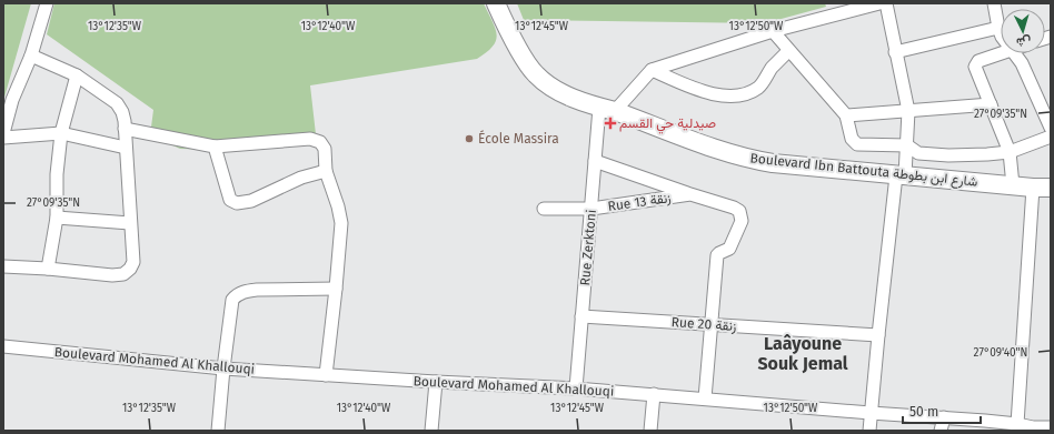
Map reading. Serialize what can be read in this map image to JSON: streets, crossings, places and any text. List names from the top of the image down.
{
  "streets": {
    "street": [
      "Boulevard Ibn Battouta شارع ابن بطوطة",
      "Rue 13 زنقة",
      "Rue Zerktoni",
      "Rue 20 زنقة",
      "Boulevard Mohamed Al Khallouqi"
    ]
  },
  "crossings": [
    ["Boulevard Ibn Battouta شارع ابن بطوطة", "Rue Zerktoni"],
    ["Rue 13 زنقة", "Rue Zerktoni"],
    ["Rue 13 زنقة", "Rue 20 زنقة"],
    ["Rue Zerktoni", "Rue 20 زنقة"],
    ["Rue Zerktoni", "Boulevard Mohamed Al Khallouqi"]
  ],
  "districts": ["Laâyoune Souk Jemal"],
  "places": {
    "health": ["صيدلية حي القسم"],
    "other": ["École Massira"]
  },
  "scale_bar": "50 m",
  "north": "bottom",
  "coordinates": [
    "13°12'35\"W",
    "13°12'40\"W",
    "13°12'45\"W",
    "13°12'50\"W",
    "27°09'35\"N",
    "27°09'40\"N"
  ]
}
